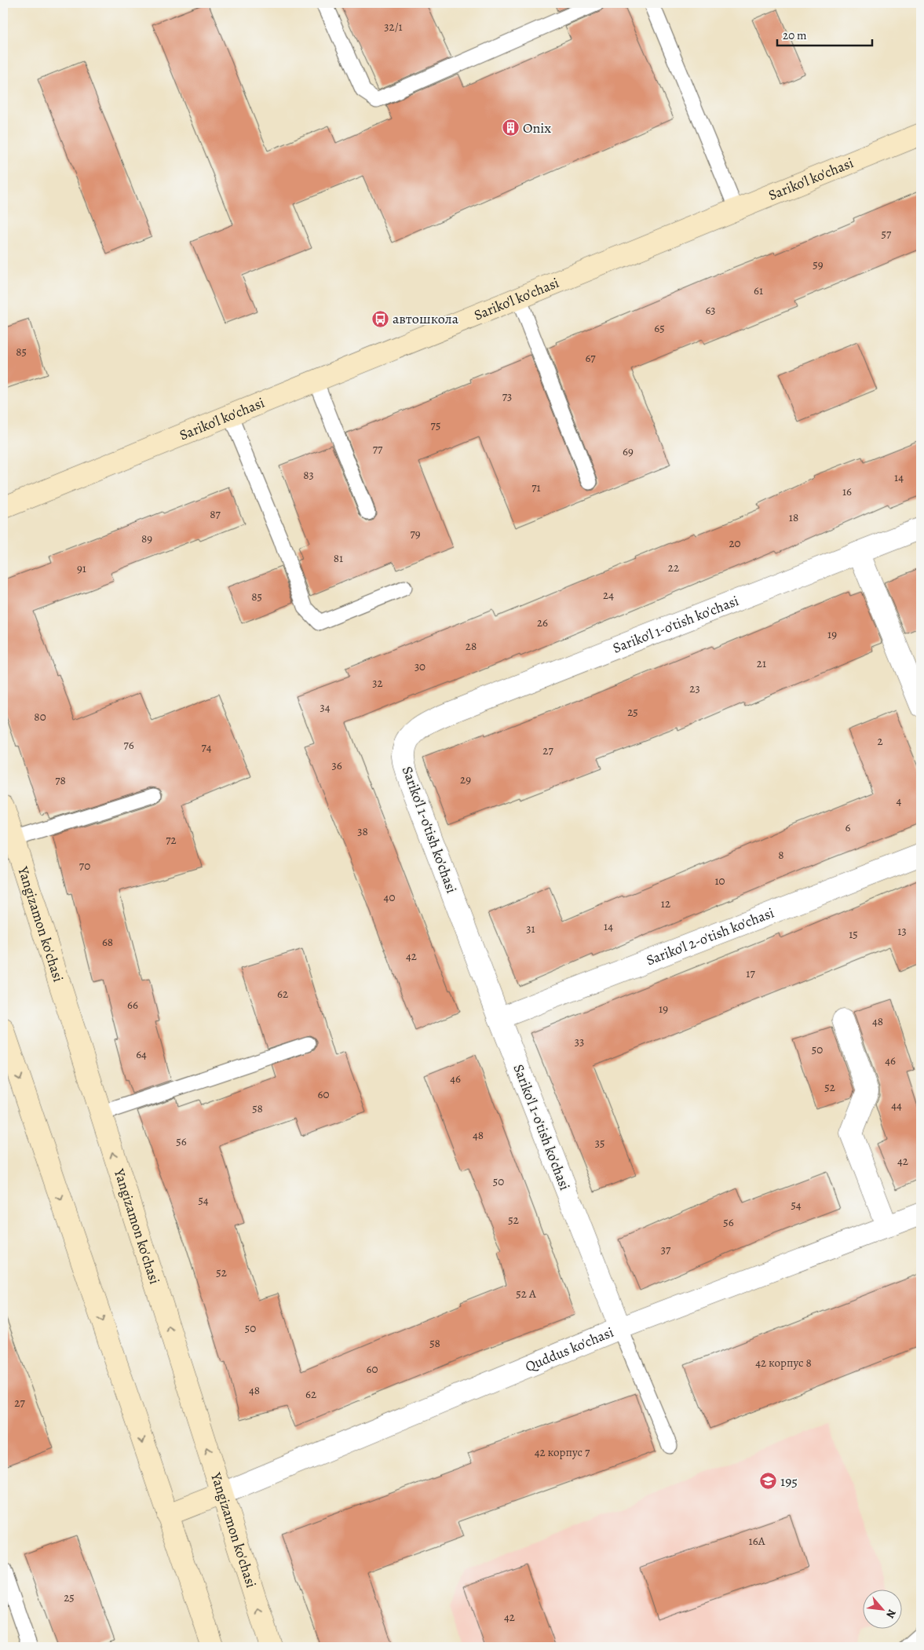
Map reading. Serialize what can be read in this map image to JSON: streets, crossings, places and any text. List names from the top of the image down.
{
  "streets": {
    "main road": ["Sariko'l ko'chasi", "Yangizamon ko'chasi"],
    "street": ["Sariko'l 1-o'tish ko'chasi", "Sariko'l 2-o'tish ko'chasi", "Quddus ko'chasi"]
  },
  "crossings": [
    ["Sariko'l 1-o'tish ko'chasi", "Sariko'l 2-o'tish ko'chasi"],
    ["Sariko'l 1-o'tish ko'chasi", "Quddus ko'chasi"],
    ["Yangizamon ko'chasi", "Quddus ko'chasi"]
  ],
  "places": {
    "building": ["Onix"],
    "bus stop": ["автошкола"],
    "school or university": ["195"]
  },
  "house_numbers": [
    "32/1",
    "57",
    "59",
    "61",
    "63",
    "65",
    "85",
    "67",
    "73",
    "75",
    "77",
    "69",
    "83",
    "14",
    "71",
    "16",
    "87",
    "18",
    "79",
    "89",
    "20",
    "81",
    "22",
    "91",
    "24",
    "85",
    "26",
    "19",
    "28",
    "21",
    "30",
    "32",
    "23",
    "34",
    "25",
    "80",
    "2",
    "76",
    "74",
    "27",
    "36",
    "29",
    "78",
    "4",
    "6",
    "38",
    "72",
    "8",
    "70",
    "10",
    "40",
    "12",
    "14",
    "31",
    "13",
    "15",
    "68",
    "42",
    "17",
    "62",
    "66",
    "19",
    "48",
    "33",
    "50",
    "64",
    "46",
    "46",
    "52",
    "60",
    "44",
    "58",
    "48",
    "56",
    "35",
    "42",
    "50",
    "54",
    "54",
    "52",
    "56",
    "37",
    "52",
    "52 A",
    "50",
    "58",
    "42 корпус 8",
    "60",
    "48",
    "62",
    "27",
    "42 корпус 7",
    "16А",
    "25",
    "42"
  ],
  "scale_bar": "20 m",
  "north": "bottom right"
}
